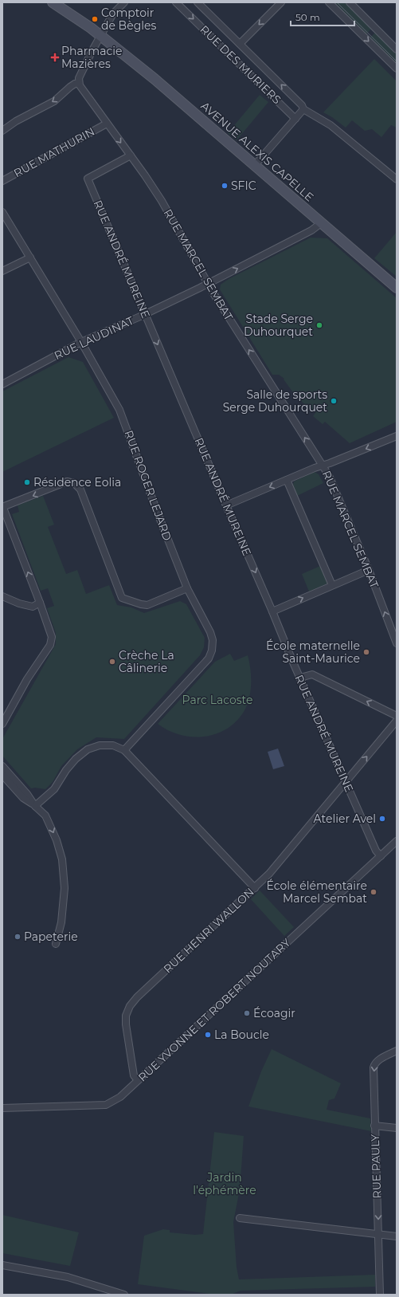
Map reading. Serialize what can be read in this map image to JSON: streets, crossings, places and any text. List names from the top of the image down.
{
  "streets": {
    "street": [
      "RUE DES MURIERS",
      "AVENUE ALEXIS CAPELLE",
      "RUE MATHURIN",
      "RUE ANDRÉ MUREINE",
      "RUE MARCEL SEMBAT",
      "RUE LAUDINAT",
      "RUE ROGER LEJARD",
      "RUE HENRI WALLON",
      "RUE YVONNE ET ROBERT NOUTARY",
      "RUE PAULY"
    ]
  },
  "crossings": [
    ["AVENUE ALEXIS CAPELLE", "RUE LAUDINAT"],
    ["RUE MATHURIN", "RUE MARCEL SEMBAT"],
    ["RUE ANDRÉ MUREINE", "RUE MARCEL SEMBAT"],
    ["RUE ANDRÉ MUREINE", "RUE LAUDINAT"],
    ["RUE ANDRÉ MUREINE", "RUE HENRI WALLON"],
    ["RUE ANDRÉ MUREINE", "RUE YVONNE ET ROBERT NOUTARY"],
    ["RUE MARCEL SEMBAT", "RUE LAUDINAT"],
    ["RUE LAUDINAT", "RUE ROGER LEJARD"],
    ["RUE HENRI WALLON", "RUE YVONNE ET ROBERT NOUTARY"]
  ],
  "one_way": ["RUE ANDRÉ MUREINE", "RUE LAUDINAT", "RUE PAULY"],
  "parks": ["Parc Lacoste", "Jardin l'éphémère"],
  "places": {
    "other": [
      "Comptoir de Bègles",
      "SFIC",
      "Stade Serge Duhourquet",
      "Salle de sports Serge Duhourquet",
      "Résidence Eolia",
      "École maternelle Saint-Maurice",
      "Crèche La Câlinerie",
      "Atelier Avel",
      "École élémentaire Marcel Sembat",
      "Papeterie",
      "Écoagir",
      "La Boucle"
    ],
    "health": ["Pharmacie Mazières"]
  },
  "scale_bar": "50 m"
}
